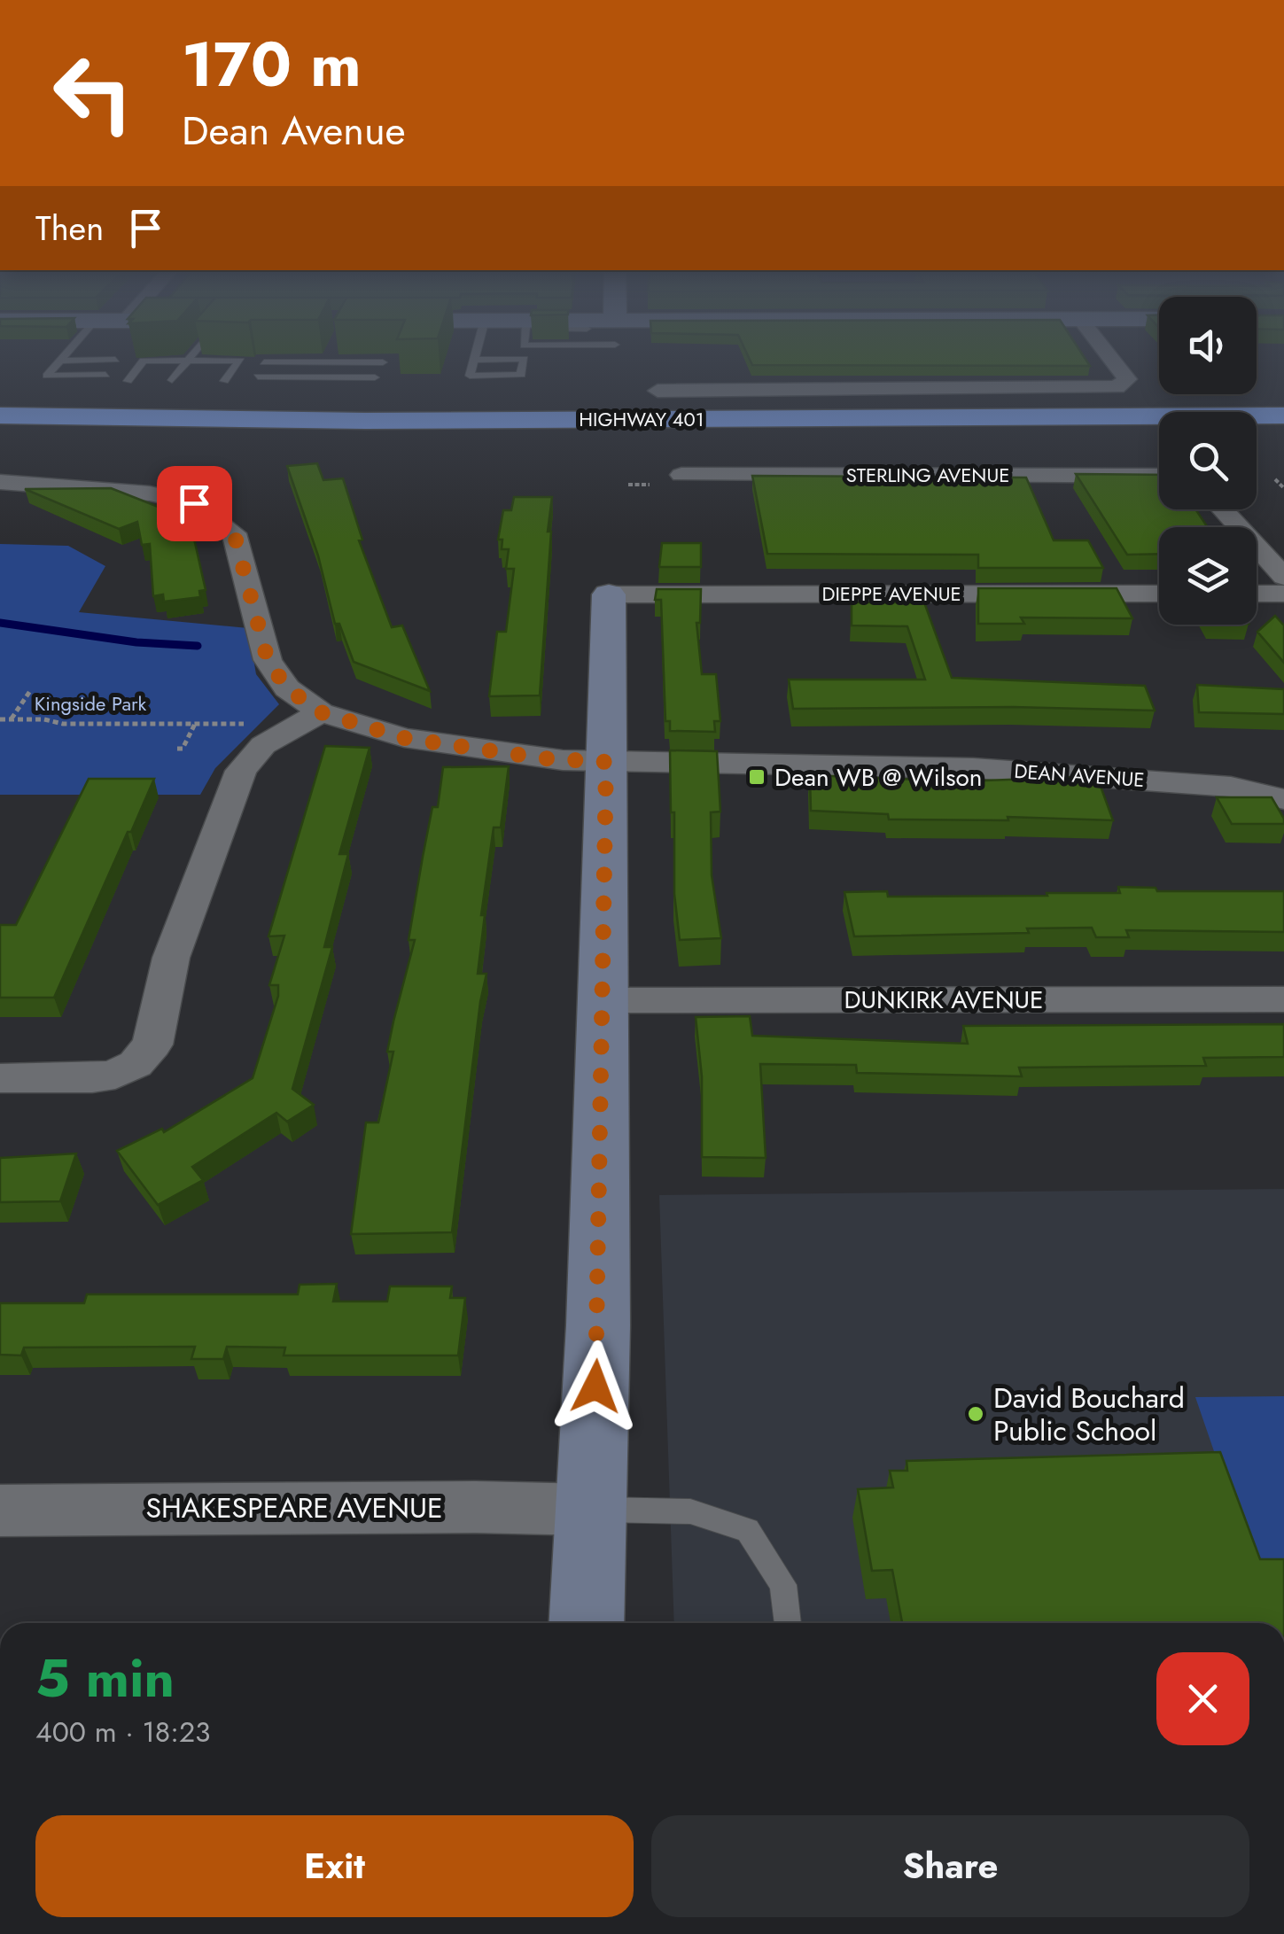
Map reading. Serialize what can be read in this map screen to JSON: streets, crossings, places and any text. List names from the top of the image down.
{
  "streets": {
    "highway": ["HIGHWAY 401"],
    "street": [
      "STERLING AVENUE",
      "DIEPPE AVENUE",
      "DEAN AVENUE",
      "DUNKIRK AVENUE",
      "SHAKESPEARE AVENUE"
    ]
  },
  "parks": ["Kingside Park"],
  "places": {
    "transit": ["Dean WB @ Wilson"],
    "other": ["David Bouchard Public School"]
  },
  "page": {
    "turn": ["170 m", "Dean Avenue"],
    "then": "Then",
    "heading": ["5 min", "400 m · 18:23"],
    "buttons": ["Exit", "Share"]
  }
}
